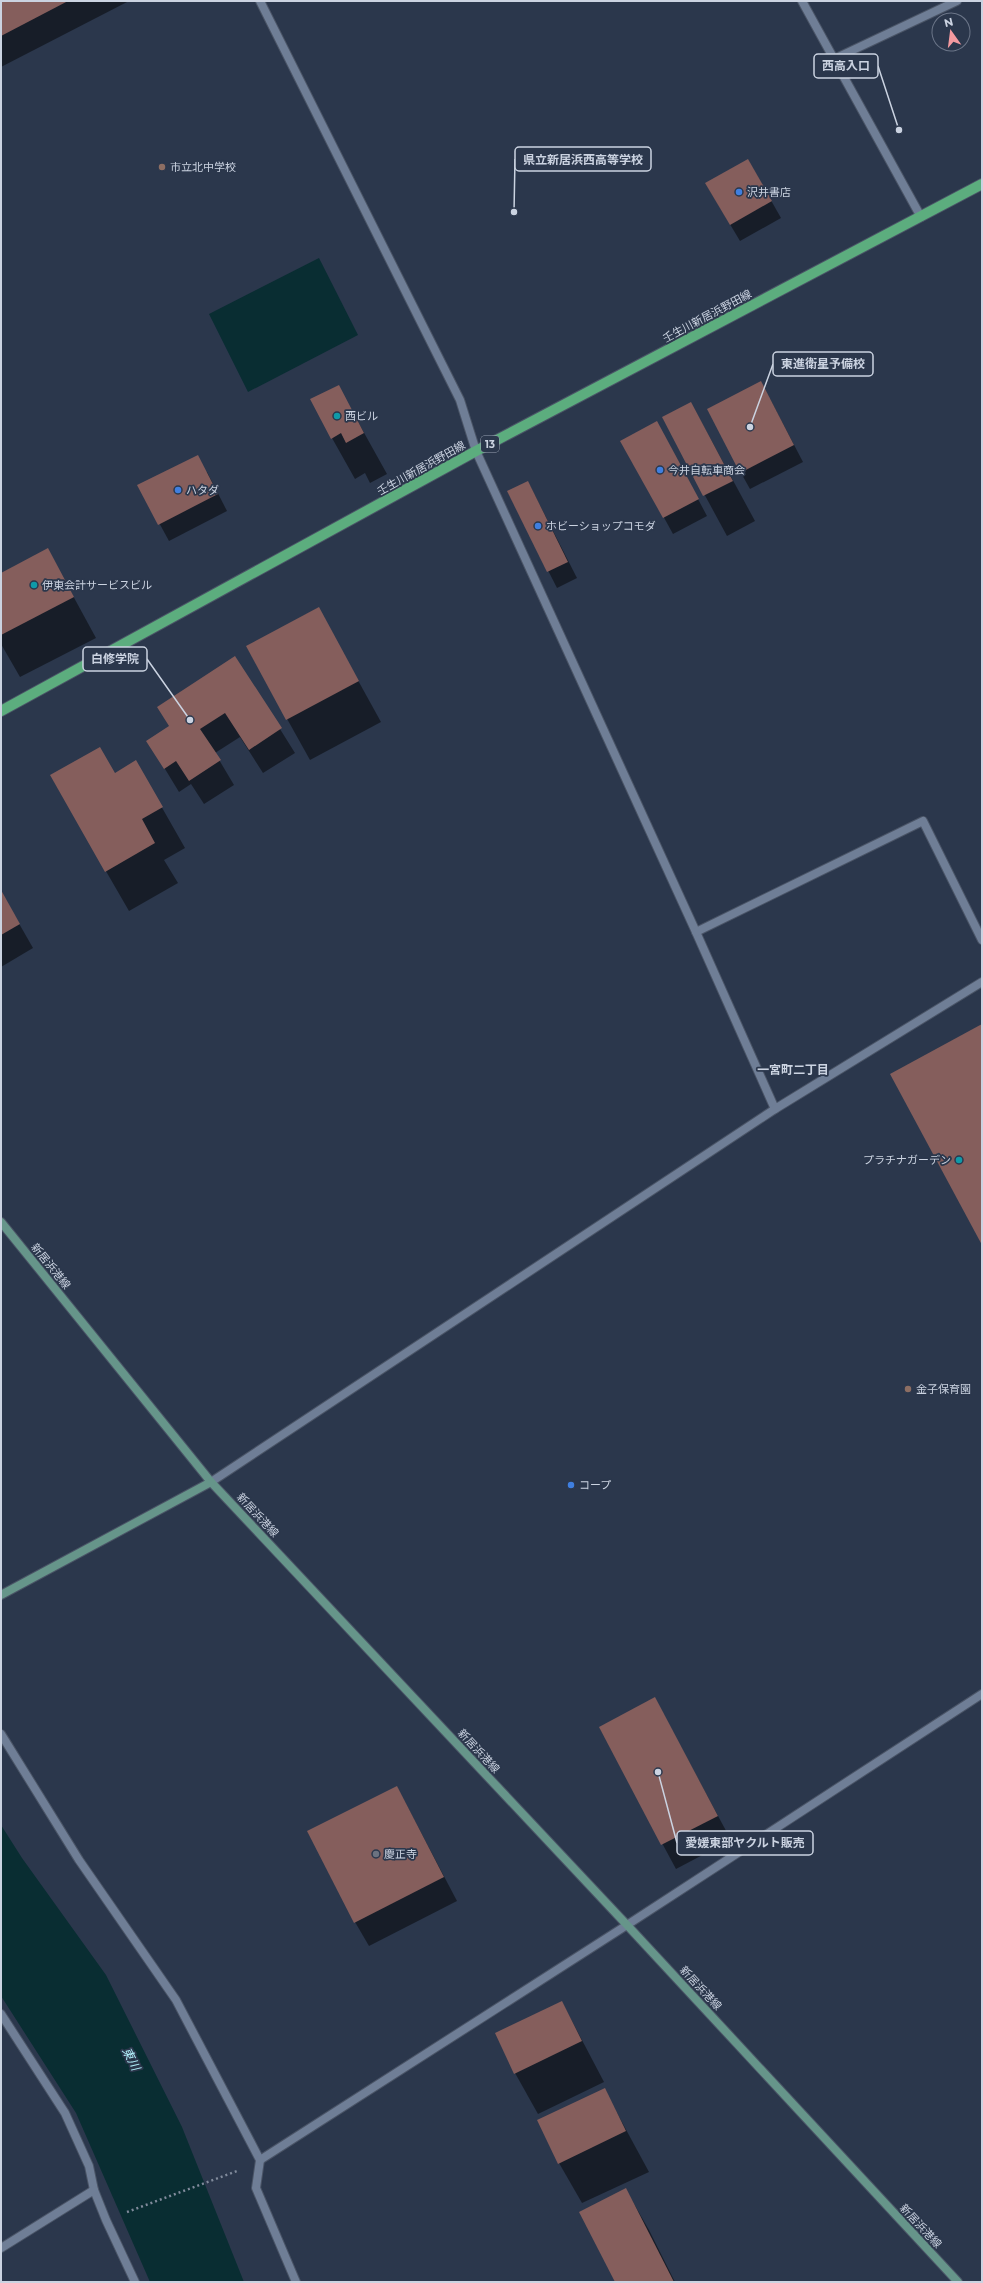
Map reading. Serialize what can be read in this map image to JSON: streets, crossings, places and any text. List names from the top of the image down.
{
  "streets": {
    "main road": ["壬生川新居浜野田線", "13", "新居浜港線"]
  },
  "districts": ["一宮町二丁目"],
  "water": ["東川"],
  "places": [
    "西高入口",
    "市立北中学校",
    "沢井書店",
    "県立新居浜西高等学校",
    "西ビル",
    "東進衛星予備校",
    "今井自転車商会",
    "ハタダ",
    "ホビーショップコモダ",
    "伊東会計サービスビル",
    "白修学院",
    "プラチナガーデン",
    "金子保育園",
    "コープ",
    "愛媛東部ヤクルト販売",
    "慶正寺"
  ],
  "north": "top"
}
